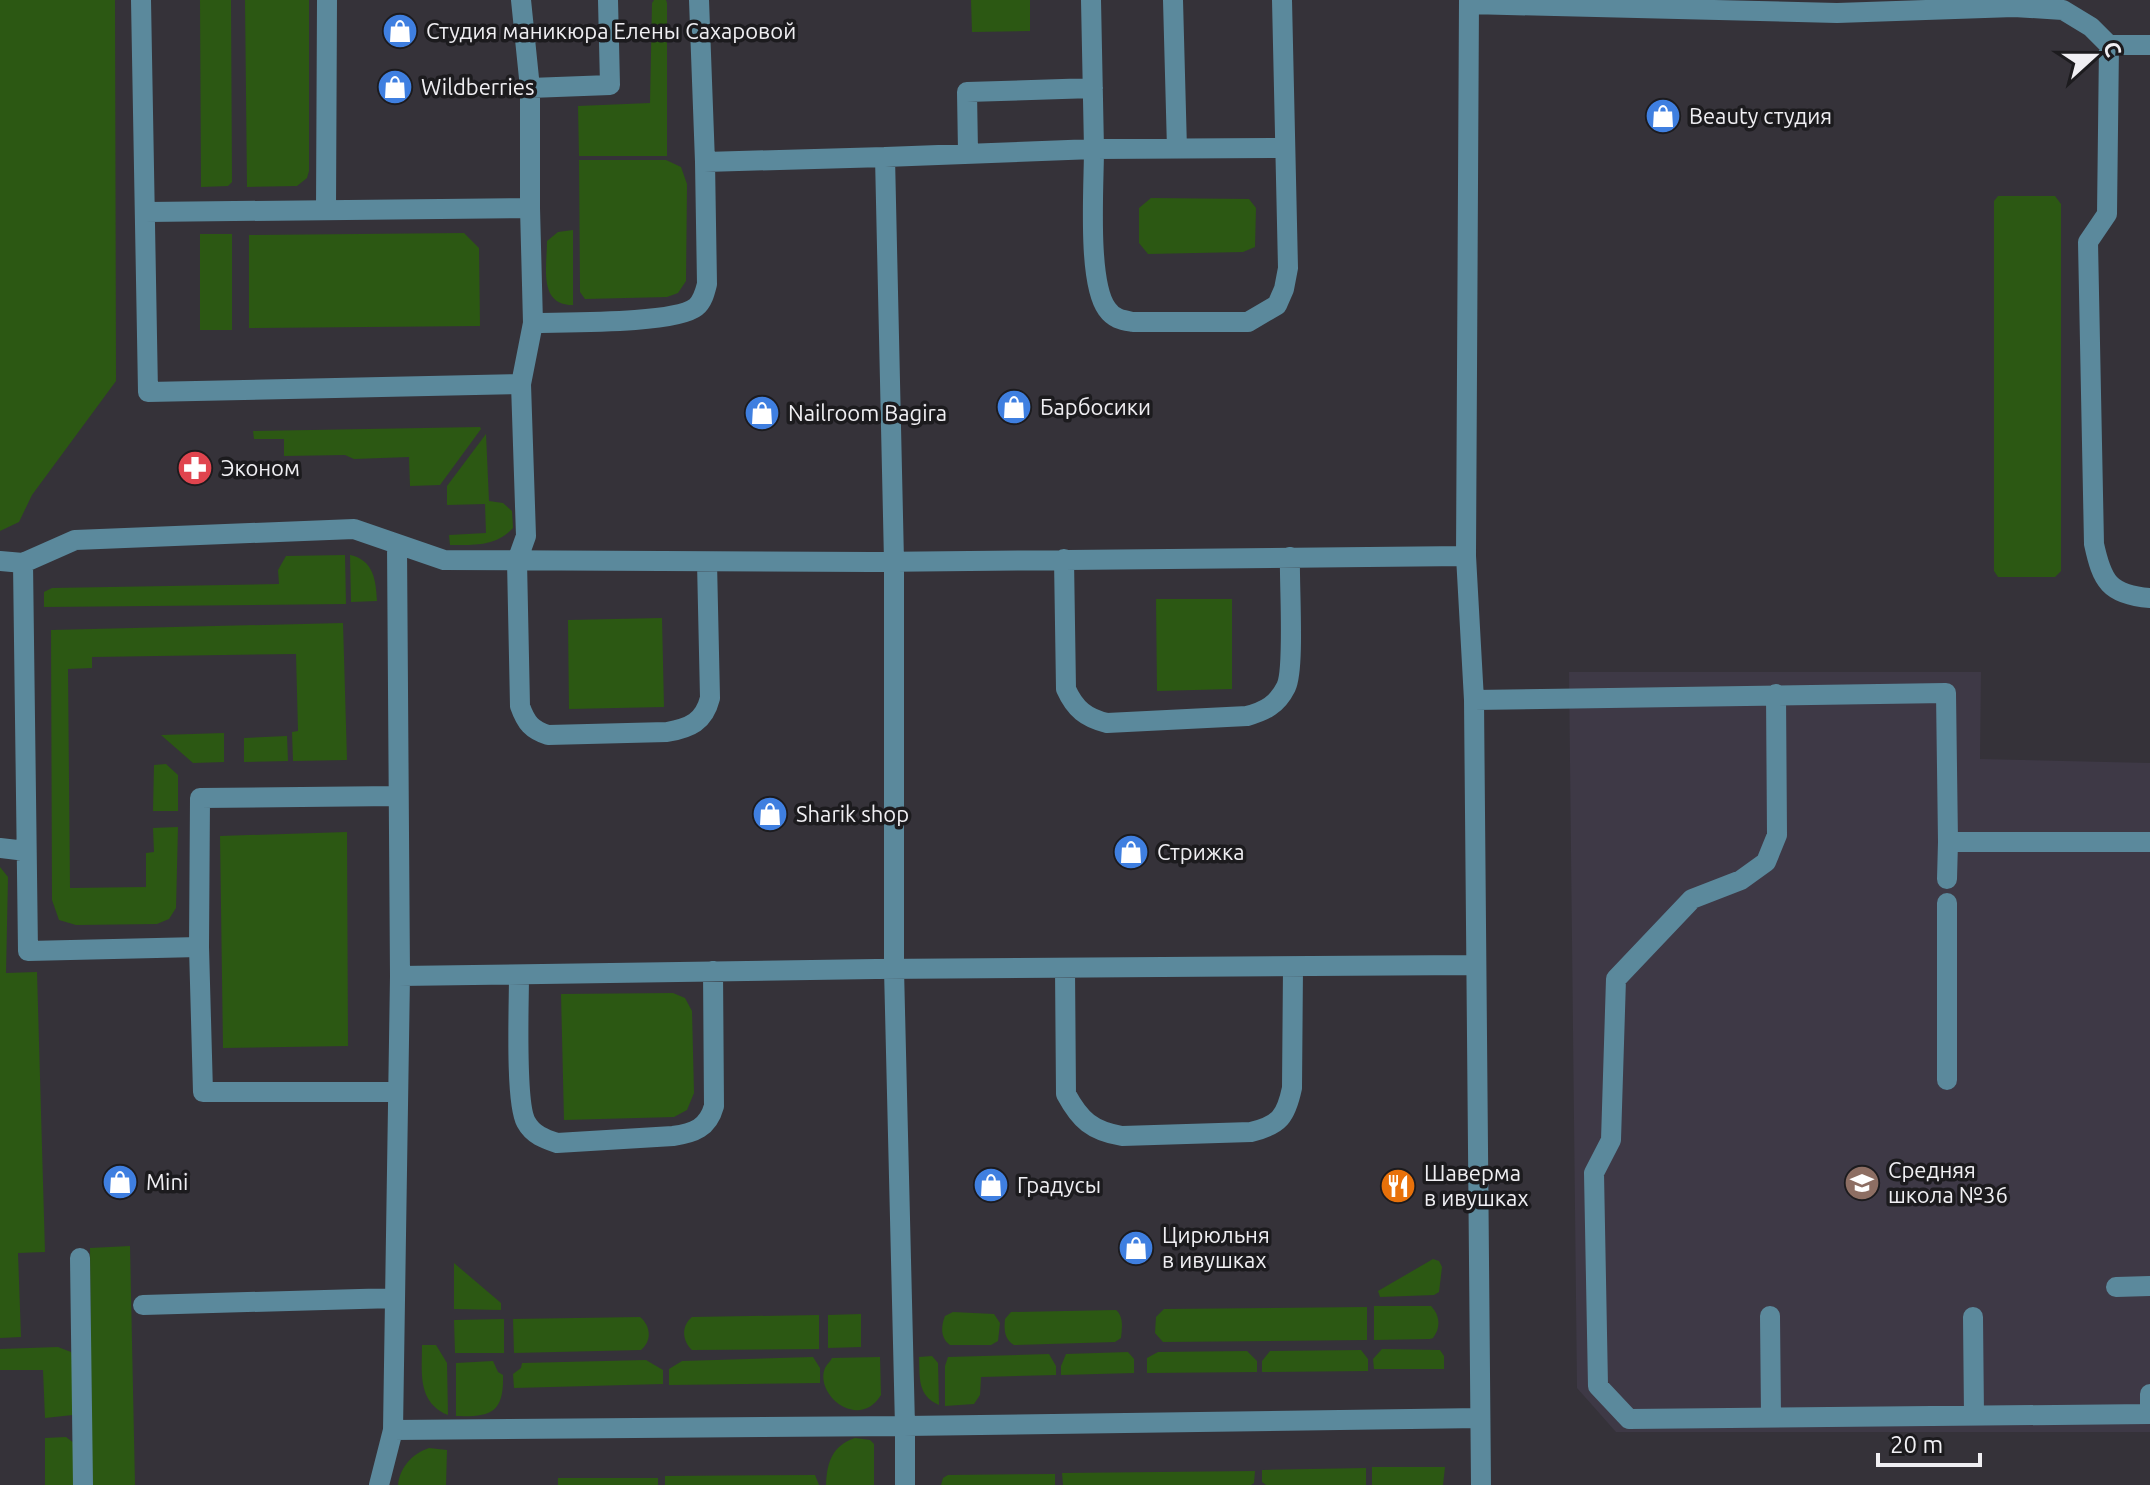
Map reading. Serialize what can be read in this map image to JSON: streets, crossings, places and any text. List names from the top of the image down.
{
  "places": {
    "shop": [
      "Студия маникюра Елены Сахаровой",
      "Wildberries",
      "Beauty студия",
      "Барбосики",
      "Nailroom Bagira",
      "Sharik shop",
      "Стрижка",
      "Mini",
      "Градусы",
      "Цирюльня в ивушках"
    ],
    "pharmacy": ["Эконом"],
    "school or university": ["Средняя школа №36"],
    "restaurant": ["Шаверма в ивушках"]
  },
  "scale_bar": "20 m",
  "north": "right"
}
